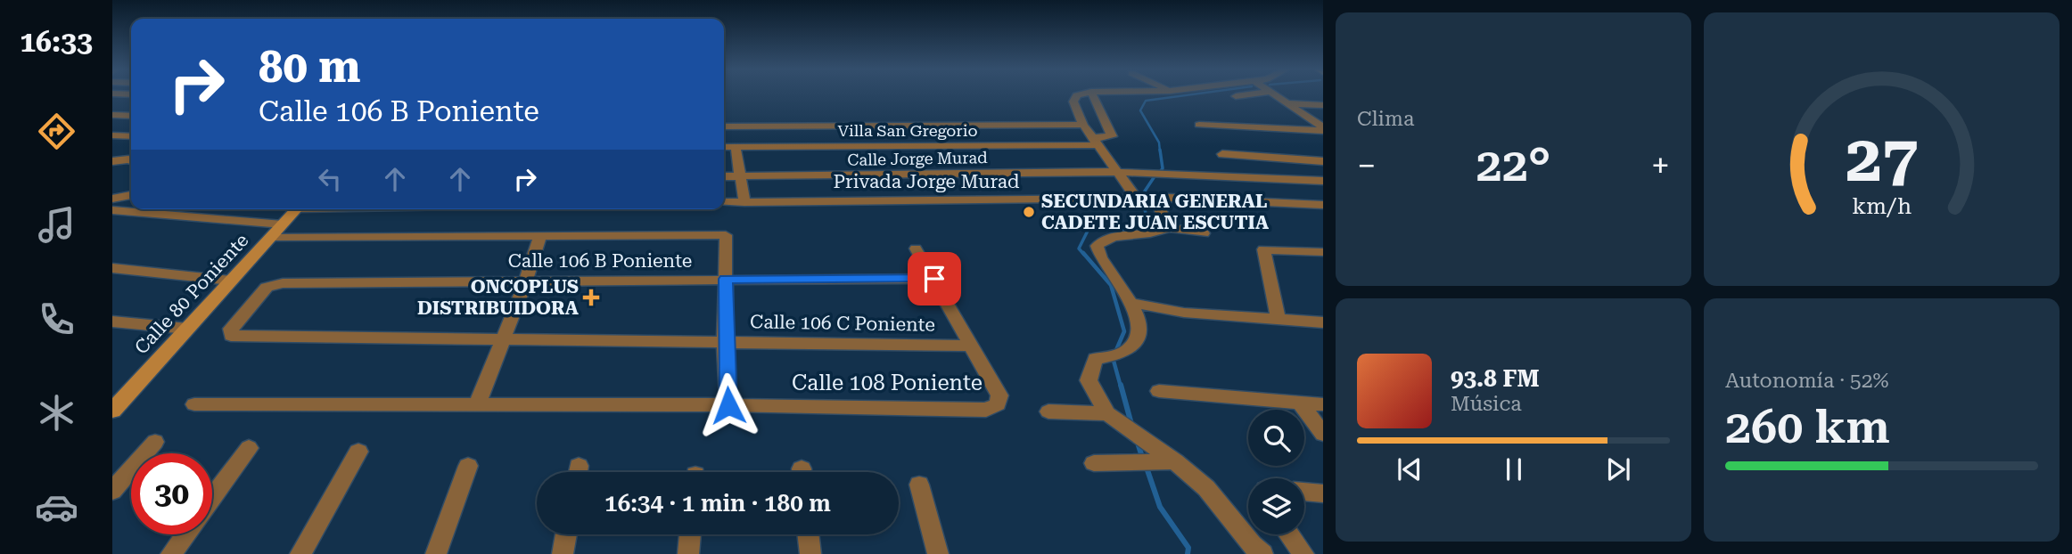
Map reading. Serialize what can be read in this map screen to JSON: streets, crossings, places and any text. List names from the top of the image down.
{
  "streets": {
    "street": [
      "Villa San Gregorio",
      "Calle Jorge Murad",
      "Privada Jorge Murad",
      "Calle 106 B Poniente",
      "Calle 80 Poniente",
      "Calle 106 C Poniente",
      "Calle 108 Poniente"
    ]
  },
  "crossings": [
    ["Calle Jorge Murad", "Privada Jorge Murad"],
    ["Calle 106 B Poniente", "Calle 106 C Poniente"],
    ["Calle 106 C Poniente", "Calle 108 Poniente"]
  ],
  "places": {
    "other": ["SECUNDARIA GENERAL CADETE JUAN ESCUTIA"],
    "health": ["ONCOPLUS DISTRIBUIDORA"]
  },
  "page": {
    "tabs": "16:33",
    "tile": [
      "Clima",
      ["Autonomía · 52%", "260 km"]
    ],
    "turn": ["80 m", "Calle 106 B Poniente"],
    "heat": ["−", "22°", "+"],
    "song": ["93.8 FM", "Música"],
    "limit": "30",
    "trip": "16:34 · 1 min · 180 m",
    "gauge": ["27", "km/h"]
  }
}
